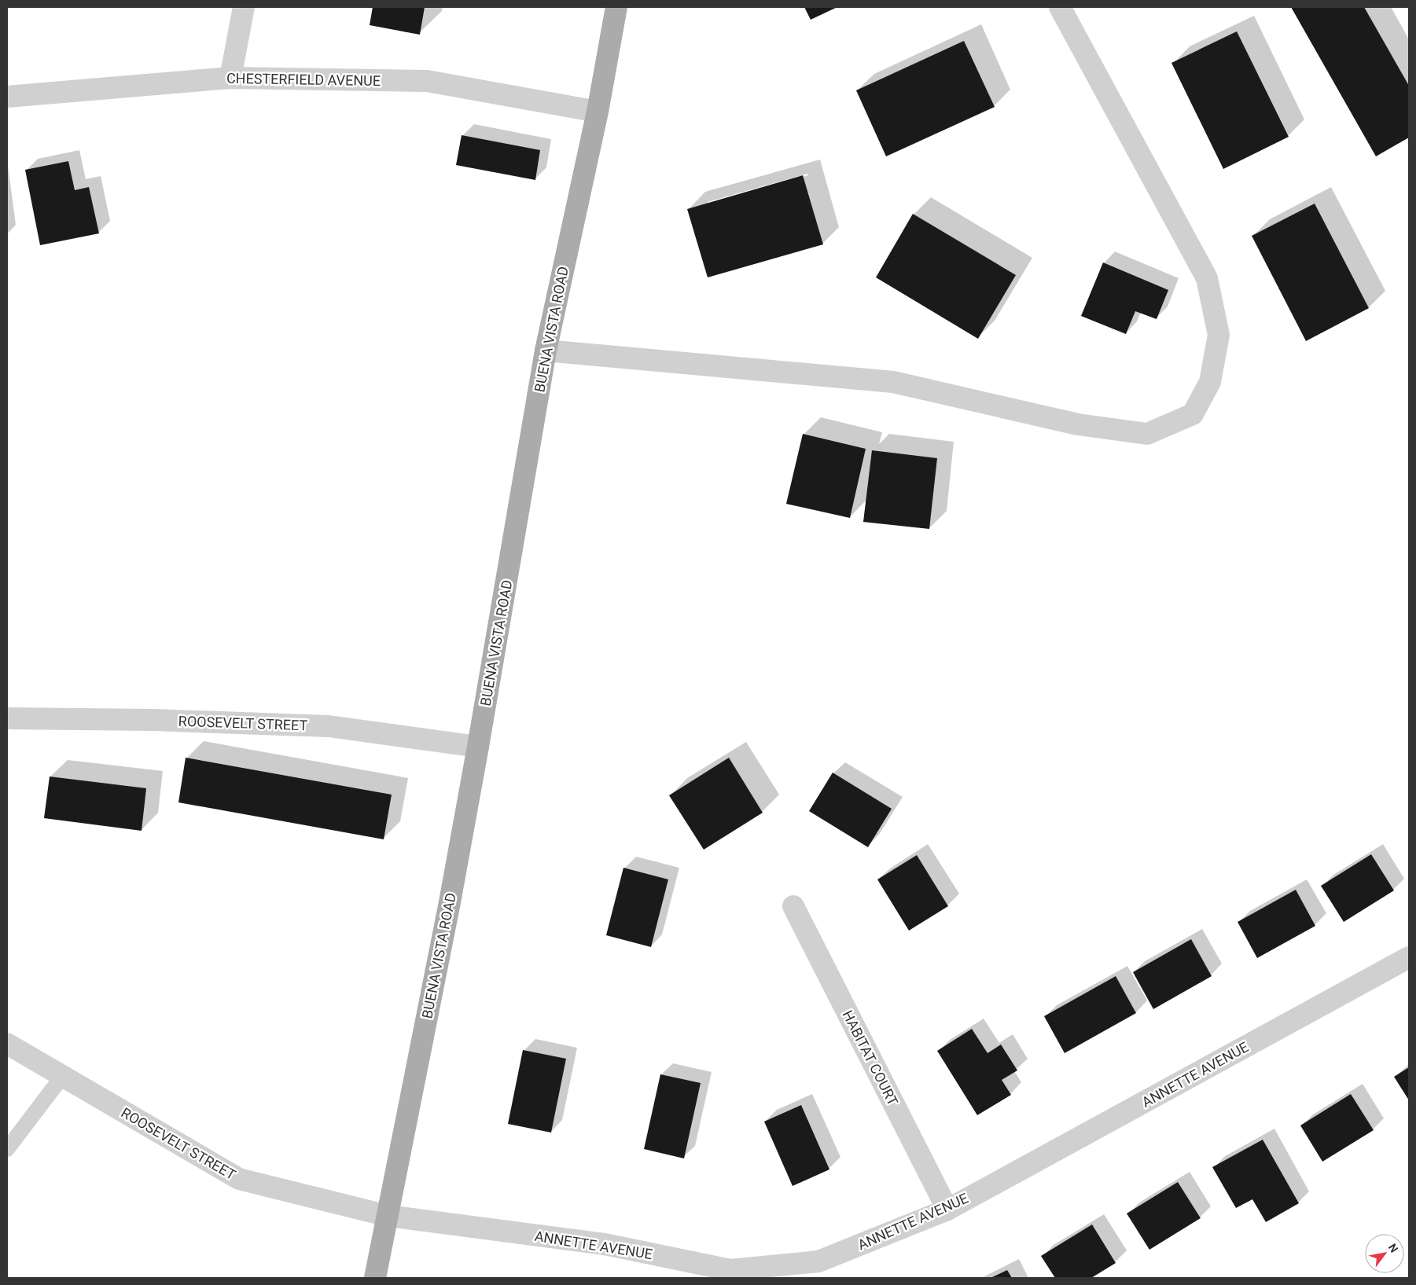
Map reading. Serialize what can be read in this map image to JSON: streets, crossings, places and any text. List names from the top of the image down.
{
  "streets": {
    "main road": ["BUENA VISTA ROAD"],
    "street": [
      "CHESTERFIELD AVENUE",
      "ROOSEVELT STREET",
      "HABITAT COURT",
      "ANNETTE AVENUE"
    ]
  },
  "crossings": [
    ["CHESTERFIELD AVENUE", "BUENA VISTA ROAD"],
    ["BUENA VISTA ROAD", "ROOSEVELT STREET"],
    ["BUENA VISTA ROAD", "ANNETTE AVENUE"],
    ["ROOSEVELT STREET", "ANNETTE AVENUE"],
    ["HABITAT COURT", "ANNETTE AVENUE"]
  ],
  "north": "top right"
}
